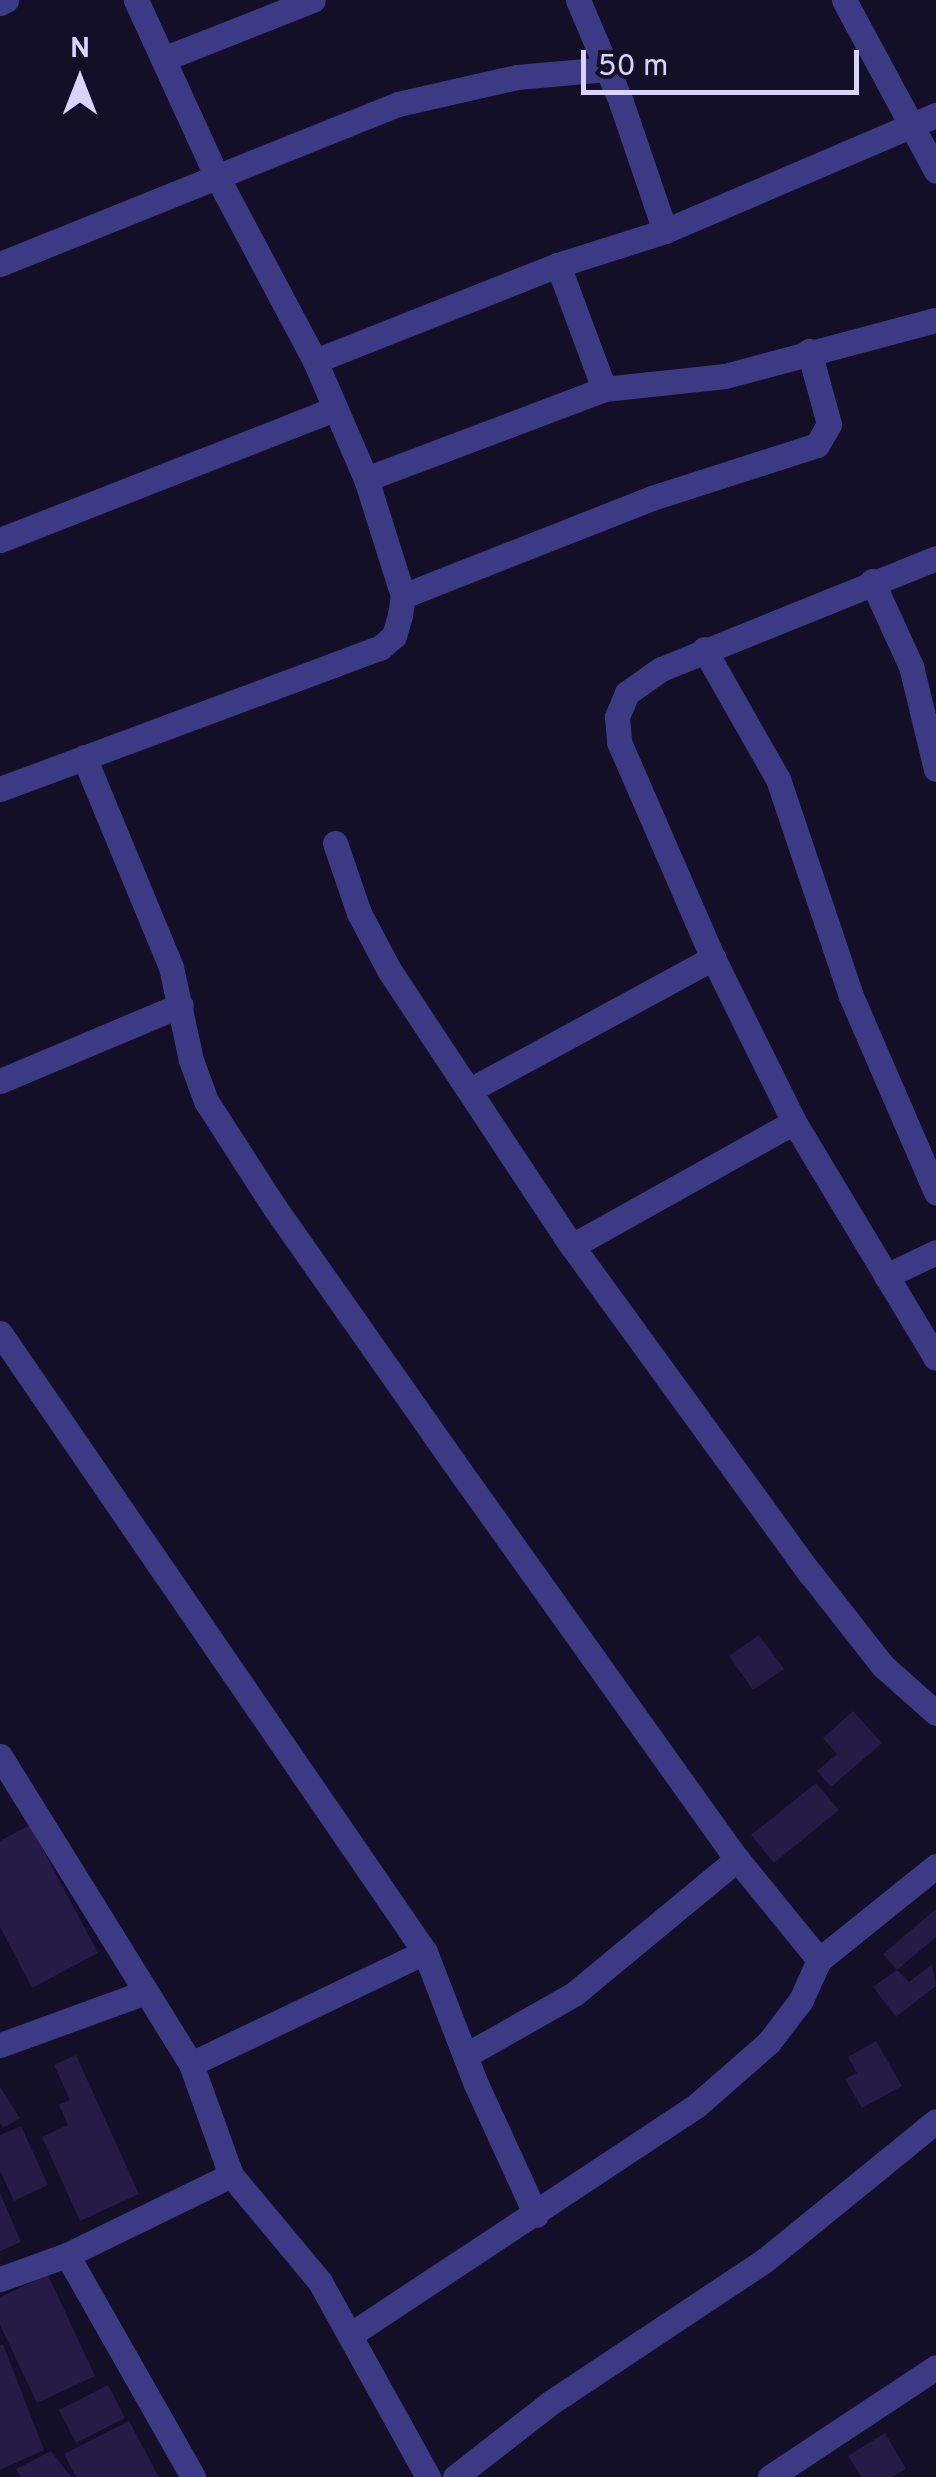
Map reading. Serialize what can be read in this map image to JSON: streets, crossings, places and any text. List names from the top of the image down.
{
  "scale_bar": "50 m",
  "north": "top"
}
